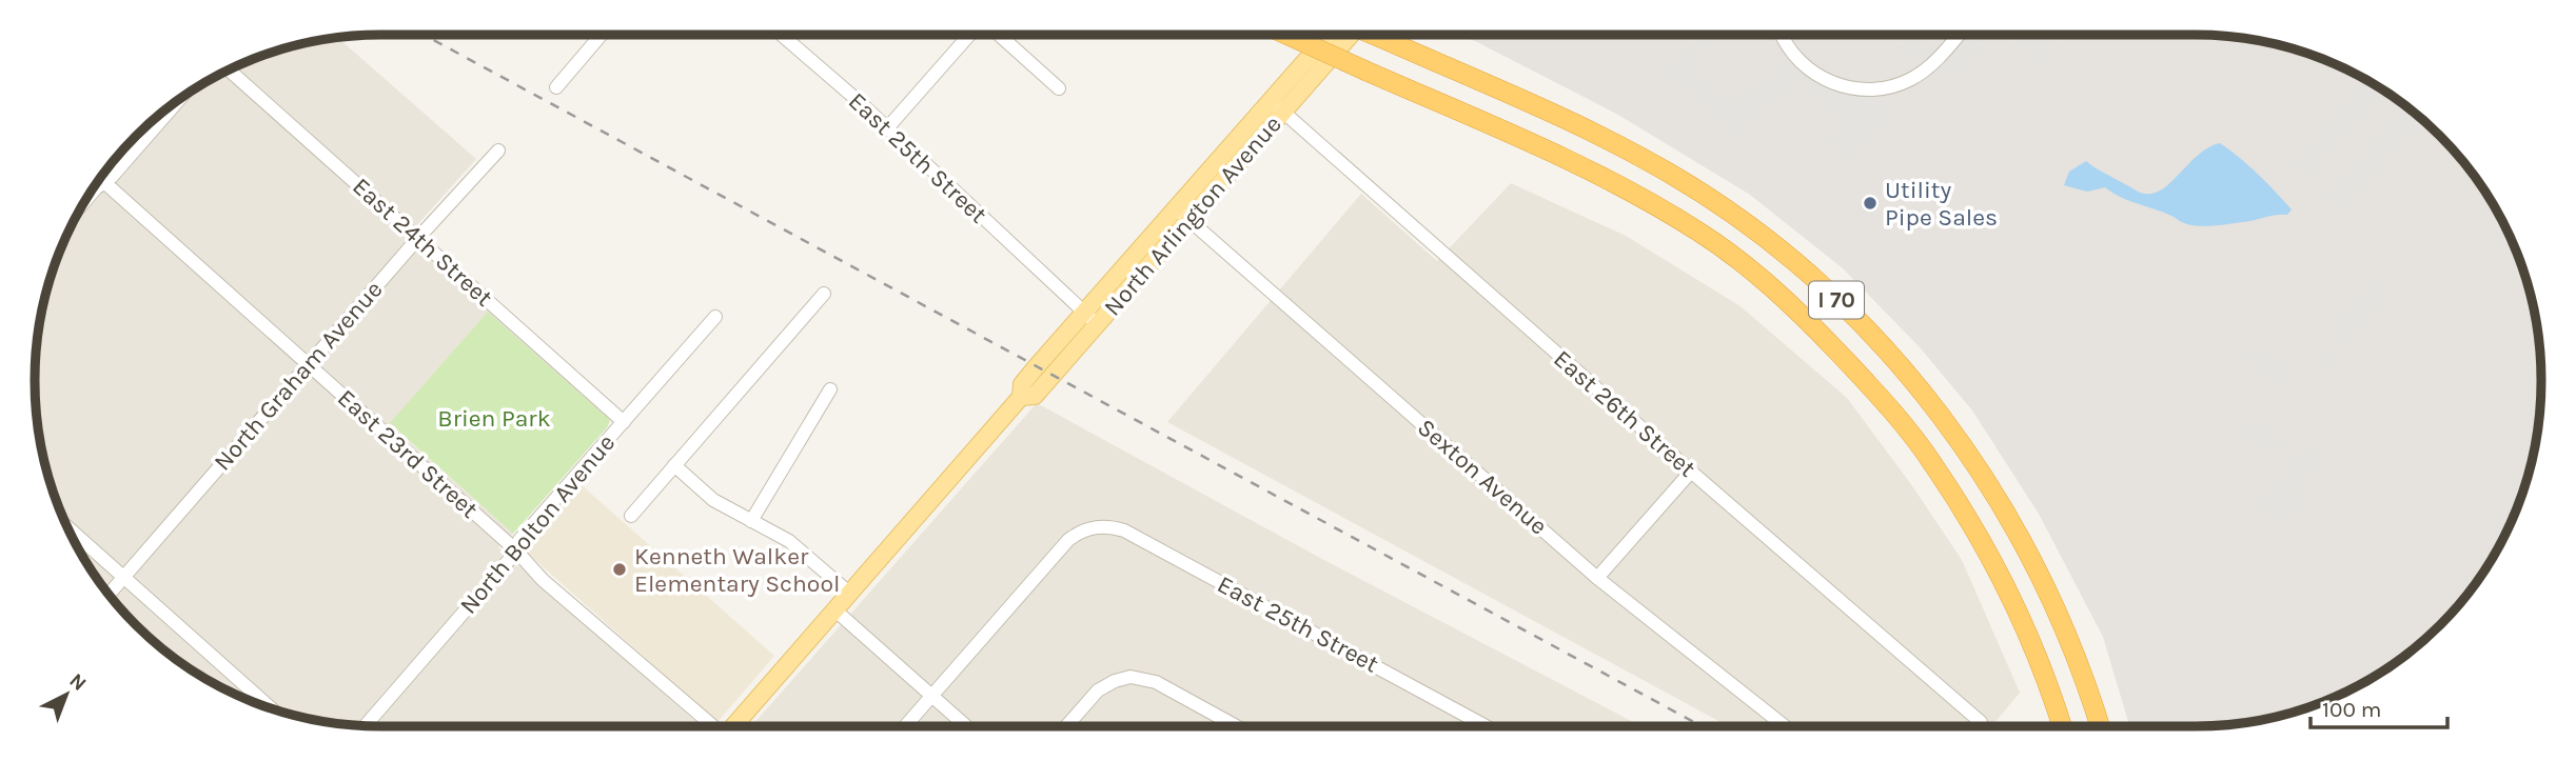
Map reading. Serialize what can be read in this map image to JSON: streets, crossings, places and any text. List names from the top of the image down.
{
  "streets": {
    "highway": ["I 70"],
    "main road": ["North Arlington Avenue"],
    "street": [
      "East 25th Street",
      "East 24th Street",
      "North Graham Avenue",
      "East 26th Street",
      "East 23rd Street",
      "Sexton Avenue",
      "North Bolton Avenue"
    ]
  },
  "crossings": [
    ["East 25th Street", "North Arlington Avenue"],
    ["North Arlington Avenue", "East 26th Street"],
    ["North Arlington Avenue", "Sexton Avenue"],
    ["East 24th Street", "North Graham Avenue"],
    ["East 24th Street", "North Bolton Avenue"],
    ["North Graham Avenue", "East 23rd Street"],
    ["East 23rd Street", "North Bolton Avenue"]
  ],
  "parks": ["Brien Park"],
  "places": ["Utility Pipe Sales", "Kenneth Walker Elementary School"],
  "scale_bar": "100 m",
  "north": "top right"
}
